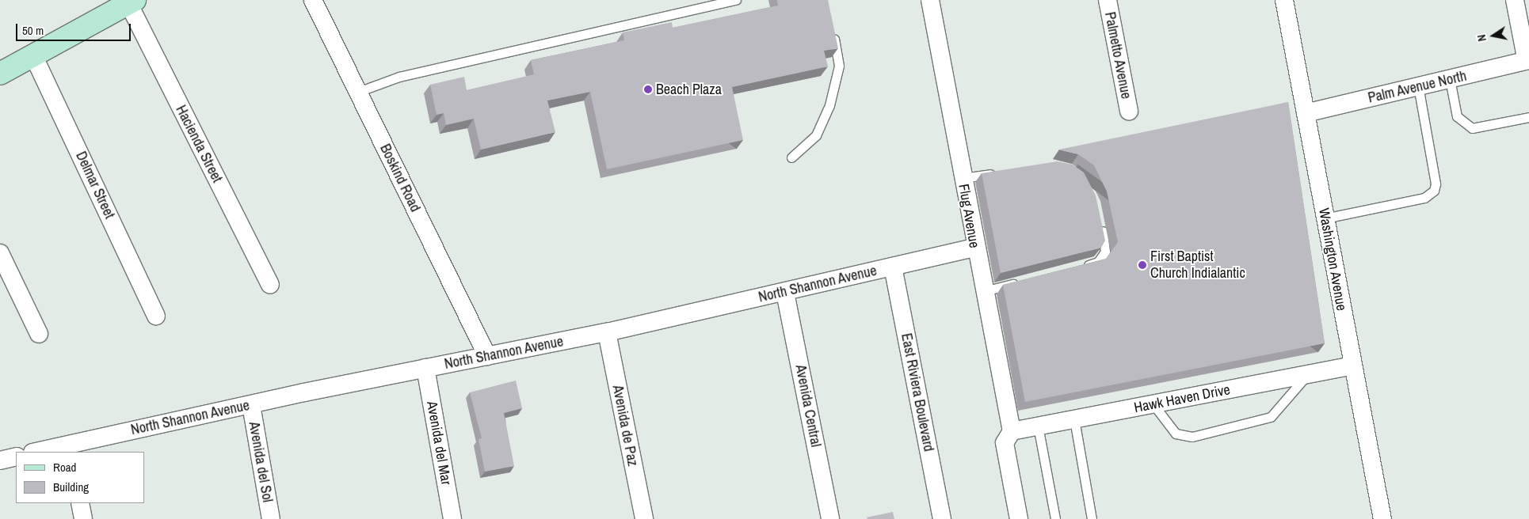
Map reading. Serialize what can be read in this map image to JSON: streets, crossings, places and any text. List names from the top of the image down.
{
  "streets": {
    "street": [
      "Palmetto Avenue",
      "Palm Avenue North",
      "Hacienda Street",
      "Boskind Road",
      "Delmar Street",
      "Flug Avenue",
      "Washington Avenue",
      "North Shannon Avenue",
      "East Riviera Boulevard",
      "Hawk Haven Drive",
      "Avenida Central",
      "Avenida de Paz",
      "Avenida del Mar",
      "Avenida del Sol"
    ]
  },
  "crossings": [
    ["Palm Avenue North", "Washington Avenue"],
    ["Boskind Road", "North Shannon Avenue"],
    ["Flug Avenue", "North Shannon Avenue"],
    ["Flug Avenue", "Hawk Haven Drive"],
    ["Washington Avenue", "Hawk Haven Drive"],
    ["North Shannon Avenue", "East Riviera Boulevard"],
    ["North Shannon Avenue", "Avenida Central"],
    ["North Shannon Avenue", "Avenida de Paz"],
    ["North Shannon Avenue", "Avenida del Mar"],
    ["North Shannon Avenue", "Avenida del Sol"]
  ],
  "places": ["Beach Plaza", "First Baptist Church Indialantic"],
  "legend": ["Road", "Building"],
  "scale_bar": "50 m",
  "north": "left"
}
